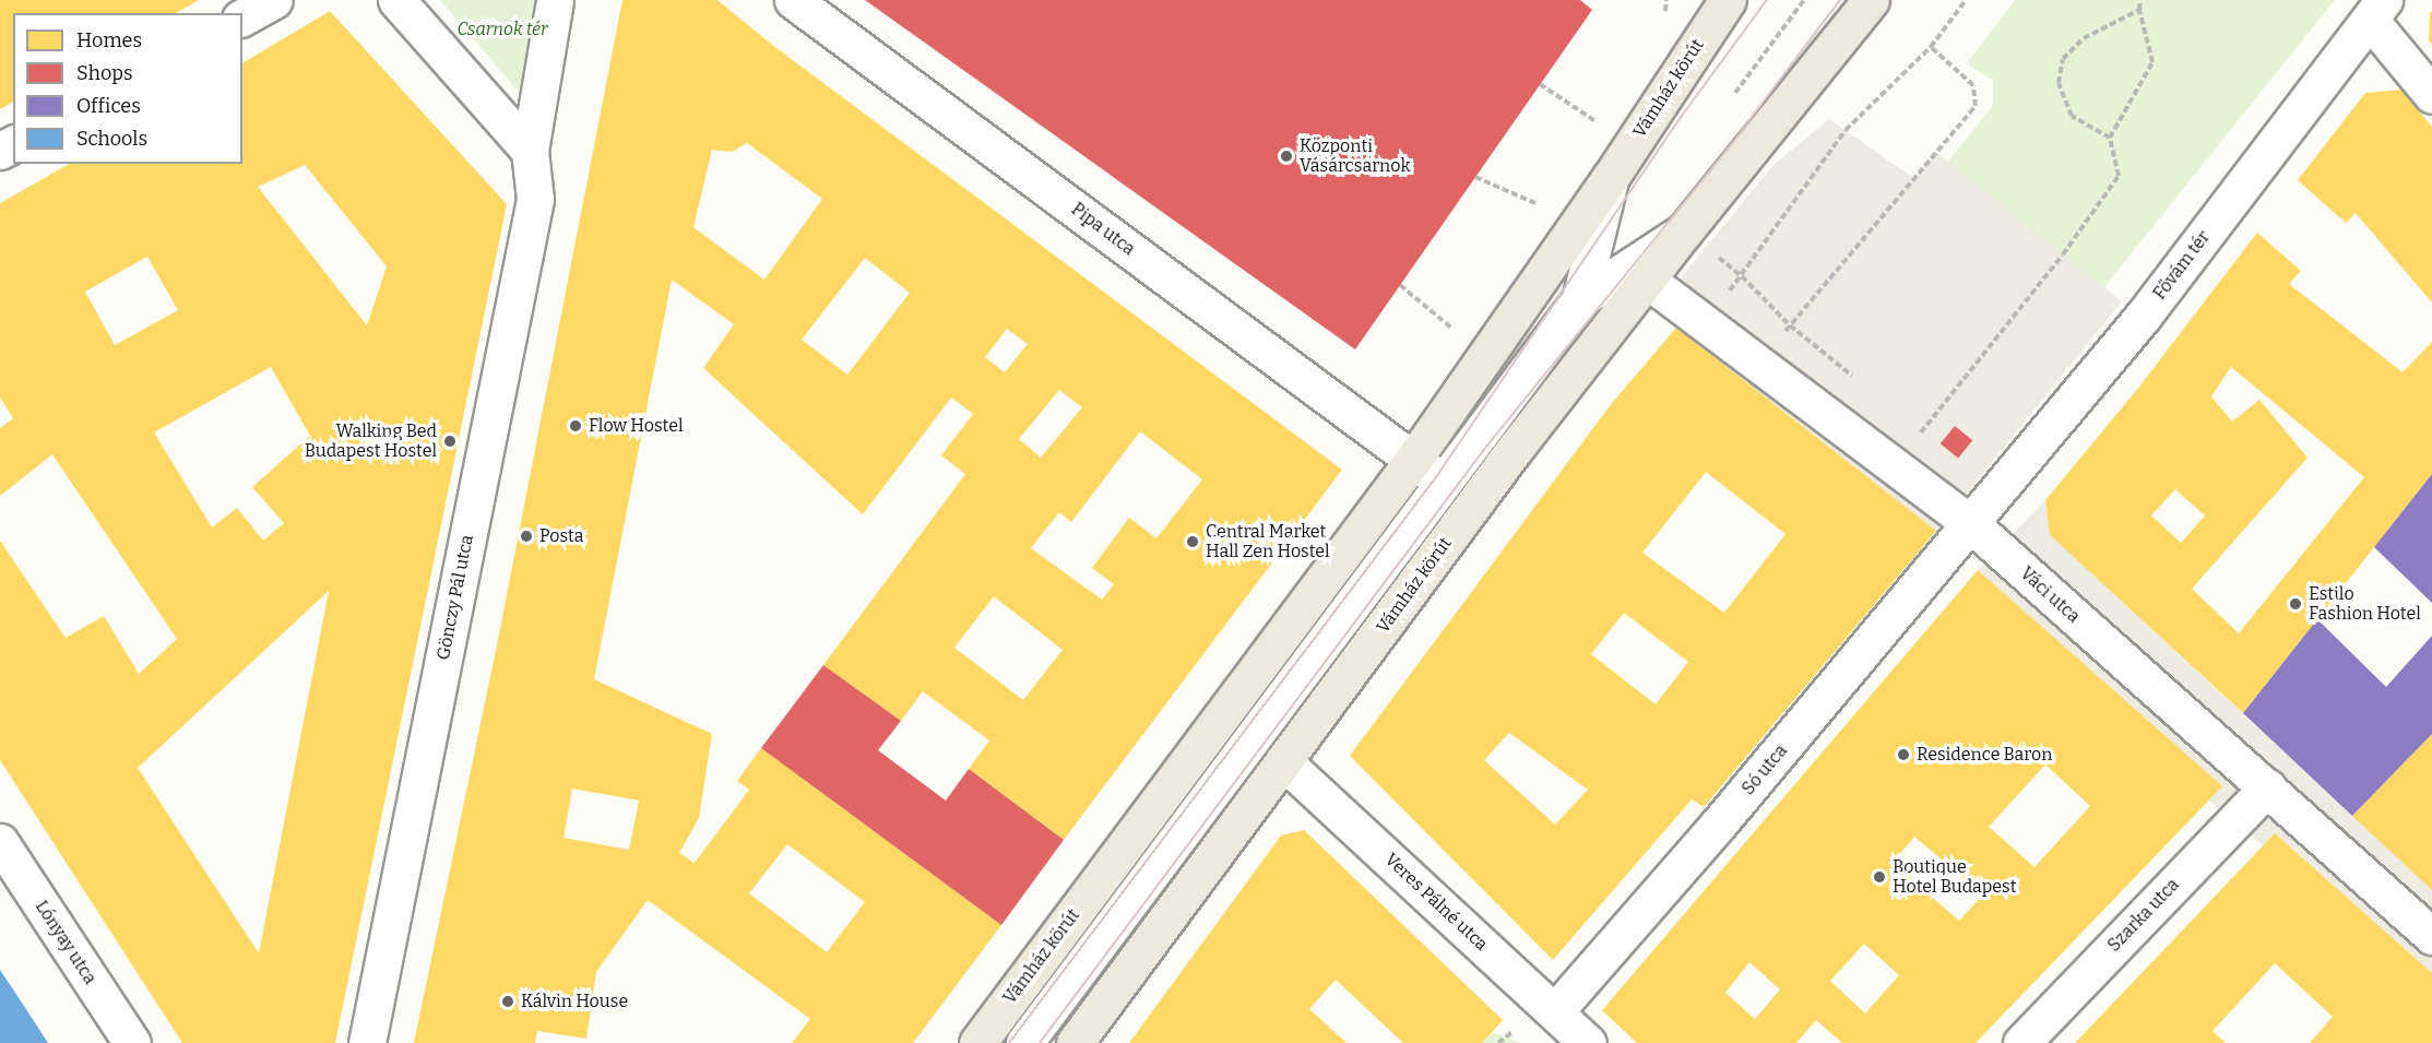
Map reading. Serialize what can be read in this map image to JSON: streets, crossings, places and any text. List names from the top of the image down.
{
  "streets": {
    "main road": ["Vámház körút"],
    "street": [
      "Pipa utca",
      "Fővám tér",
      "Váci utca",
      "Gönczy Pál utca",
      "Só utca",
      "Veres Pálné utca",
      "Szarka utca",
      "Lónyay utca"
    ]
  },
  "crossings": [
    ["Vámház körút", "Pipa utca"],
    ["Vámház körút", "Váci utca"],
    ["Vámház körút", "Veres Pálné utca"],
    ["Fővám tér", "Váci utca"],
    ["Fővám tér", "Só utca"],
    ["Váci utca", "Só utca"],
    ["Váci utca", "Szarka utca"],
    ["Só utca", "Veres Pálné utca"]
  ],
  "parks": ["Csarnok tér"],
  "places": [
    "Központi Vásárcsarnok",
    "Flow Hostel",
    "Walking Bed Budapest Hostel",
    "Posta",
    "Central Market Hall Zen Hostel",
    "Estilo Fashion Hotel",
    "Residence Baron",
    "Boutique Hotel Budapest",
    "Kálvin House"
  ],
  "legend": [
    "Homes",
    "Shops",
    "Offices",
    "Schools"
  ]
}
